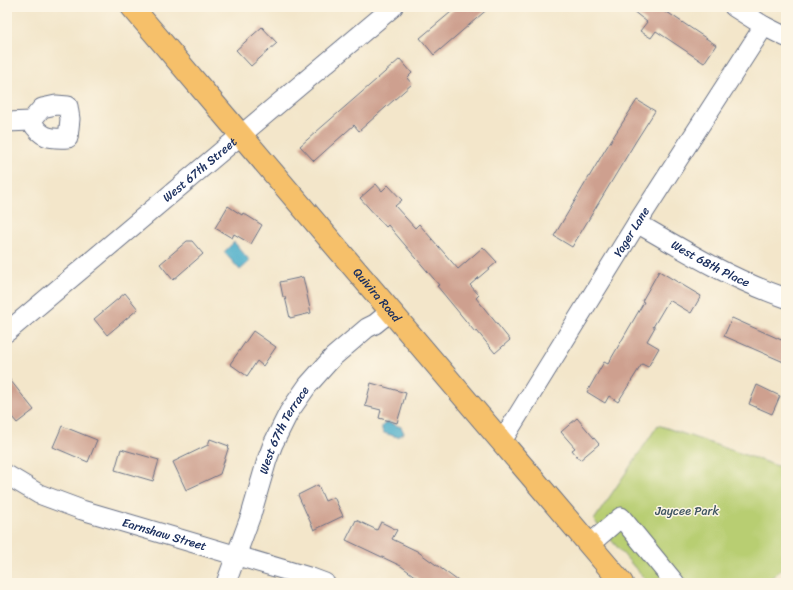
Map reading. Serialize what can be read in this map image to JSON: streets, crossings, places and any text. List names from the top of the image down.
{
  "streets": {
    "main road": ["Quivira Road"],
    "street": [
      "West 67th Street",
      "Yager Lane",
      "West 68th Place",
      "West 67th Terrace",
      "Earnshaw Street"
    ]
  },
  "crossings": [
    ["West 67th Street", "Quivira Road"],
    ["Yager Lane", "West 68th Place"],
    ["Yager Lane", "Quivira Road"],
    ["Quivira Road", "West 67th Terrace"],
    ["West 67th Terrace", "Earnshaw Street"]
  ],
  "parks": ["Jaycee Park"]
}
